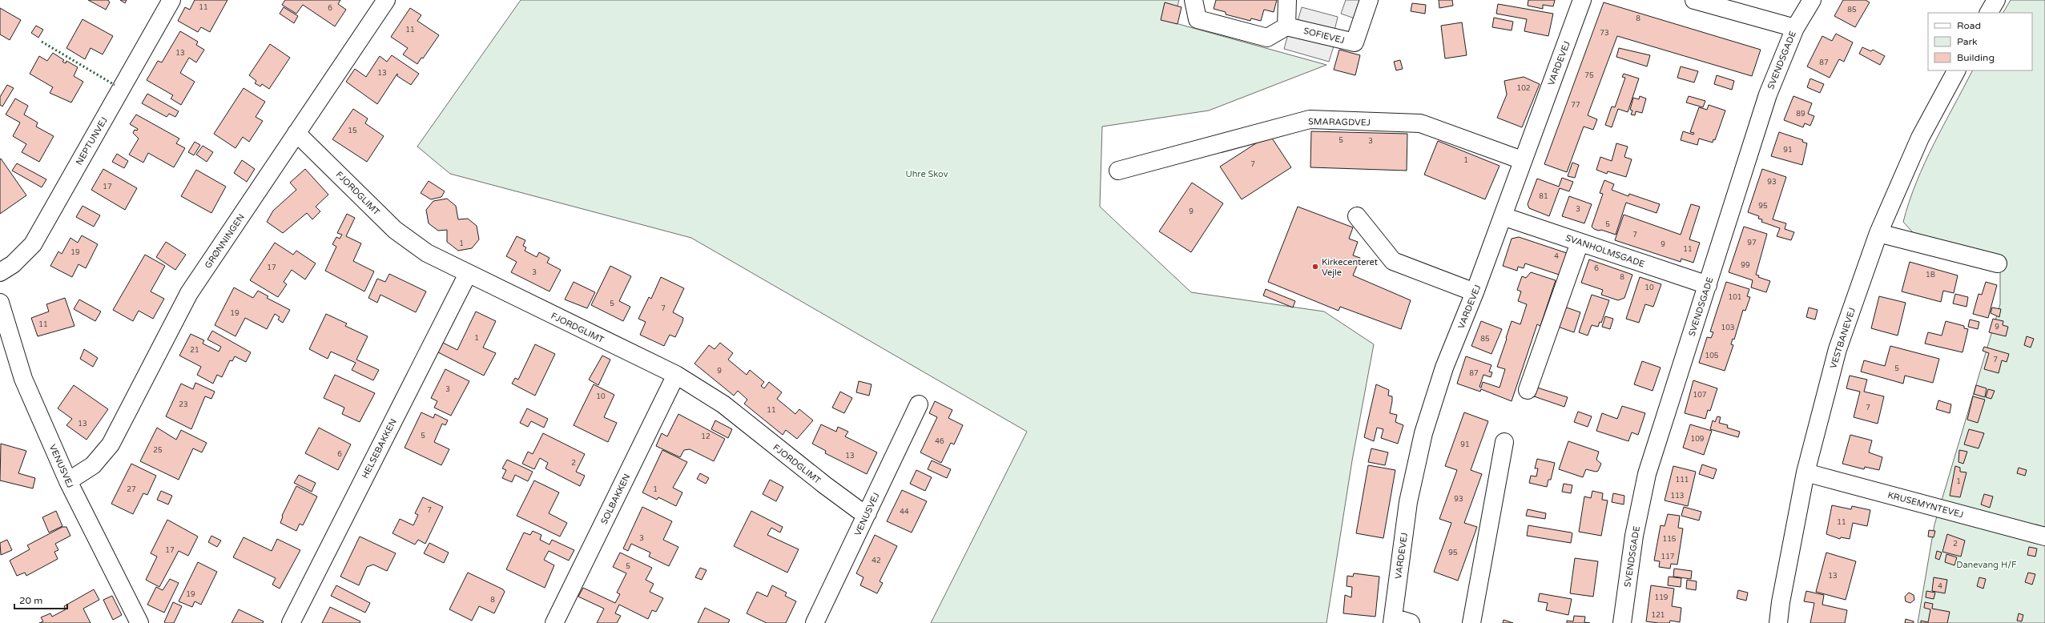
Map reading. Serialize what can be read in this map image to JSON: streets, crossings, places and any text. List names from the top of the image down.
{
  "streets": {
    "street": [
      "SOFIEVEJ",
      "SVENDSGADE",
      "VARDEVEJ",
      "SMARAGDVEJ",
      "NEPTUNVEJ",
      "FJORDGLIMT",
      "GRØNNINGEN",
      "SVANHOLMSGADE",
      "VESTBANEVEJ",
      "HELSEBAKKEN",
      "VENUSVEJ",
      "SOLBAKKEN",
      "KRUSEMYNTEVEJ"
    ]
  },
  "crossings": [
    ["SVENDSGADE", "SVANHOLMSGADE"],
    ["VARDEVEJ", "SMARAGDVEJ"],
    ["VARDEVEJ", "SVANHOLMSGADE"],
    ["FJORDGLIMT", "GRØNNINGEN"],
    ["FJORDGLIMT", "HELSEBAKKEN"],
    ["FJORDGLIMT", "VENUSVEJ"],
    ["FJORDGLIMT", "SOLBAKKEN"],
    ["GRØNNINGEN", "VENUSVEJ"],
    ["VESTBANEVEJ", "KRUSEMYNTEVEJ"]
  ],
  "parks": ["Uhre Skov", "Danevang H/F"],
  "places": ["Kirkecenteret Vejle"],
  "house_numbers": [
    "11",
    "6",
    "85",
    "8",
    "11",
    "73",
    "13",
    "87",
    "13",
    "75",
    "102",
    "77",
    "89",
    "15",
    "5",
    "3",
    "91",
    "1",
    "7",
    "93",
    "17",
    "81",
    "95",
    "3",
    "9",
    "5",
    "7",
    "97",
    "1",
    "9",
    "11",
    "19",
    "4",
    "99",
    "17",
    "6",
    "3",
    "1B",
    "8",
    "10",
    "101",
    "5",
    "7",
    "19",
    "11",
    "9",
    "103",
    "1",
    "85",
    "21",
    "105",
    "7",
    "5",
    "9",
    "87",
    "3",
    "107",
    "10",
    "23",
    "7",
    "11",
    "13",
    "5",
    "12",
    "109",
    "46",
    "91",
    "25",
    "6",
    "13",
    "2",
    "111",
    "1",
    "27",
    "1",
    "113",
    "93",
    "7",
    "44",
    "11",
    "3",
    "115",
    "2",
    "17",
    "95",
    "117",
    "42",
    "5",
    "13",
    "4",
    "19",
    "119",
    "8",
    "121"
  ],
  "legend": ["Road", "Park", "Building"],
  "scale_bar": "20 m"
}
